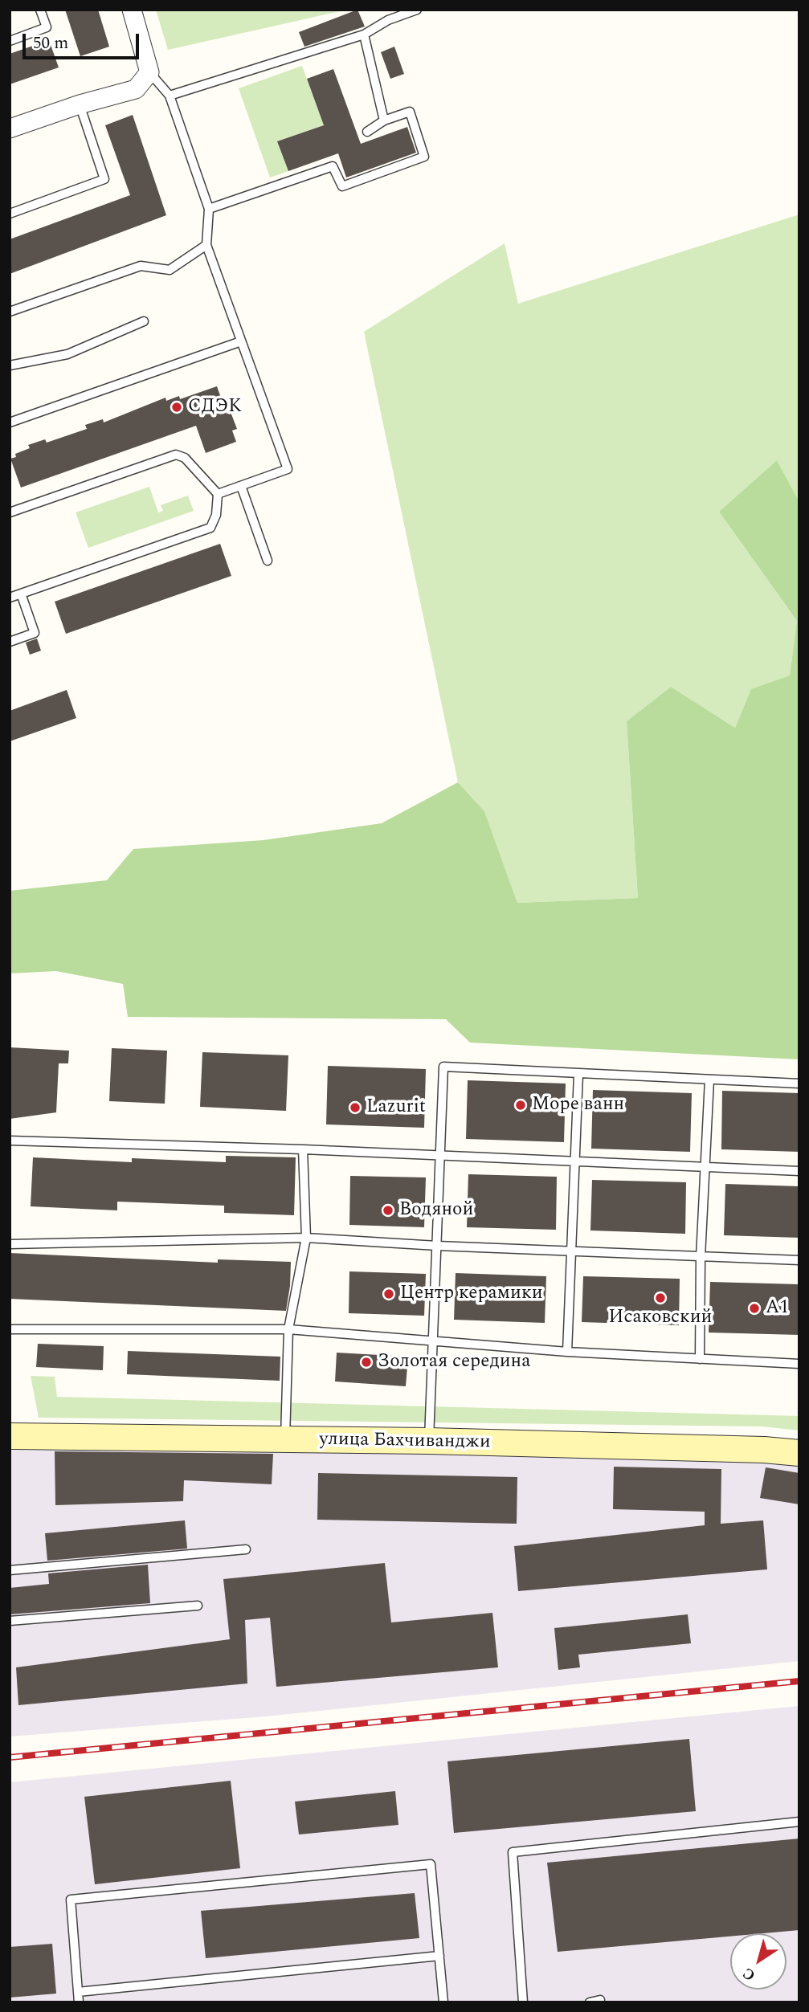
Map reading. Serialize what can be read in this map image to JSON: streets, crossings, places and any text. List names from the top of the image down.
{
  "streets": {
    "main road": ["улица Бахчиванджи"]
  },
  "places": [
    "СДЭК",
    "Море ванн",
    "Lazurit",
    "Водяной",
    "Центр керамики",
    "Исаковский",
    "A1",
    "Золотая середина"
  ],
  "scale_bar": "50 m",
  "north": "bottom left"
}
